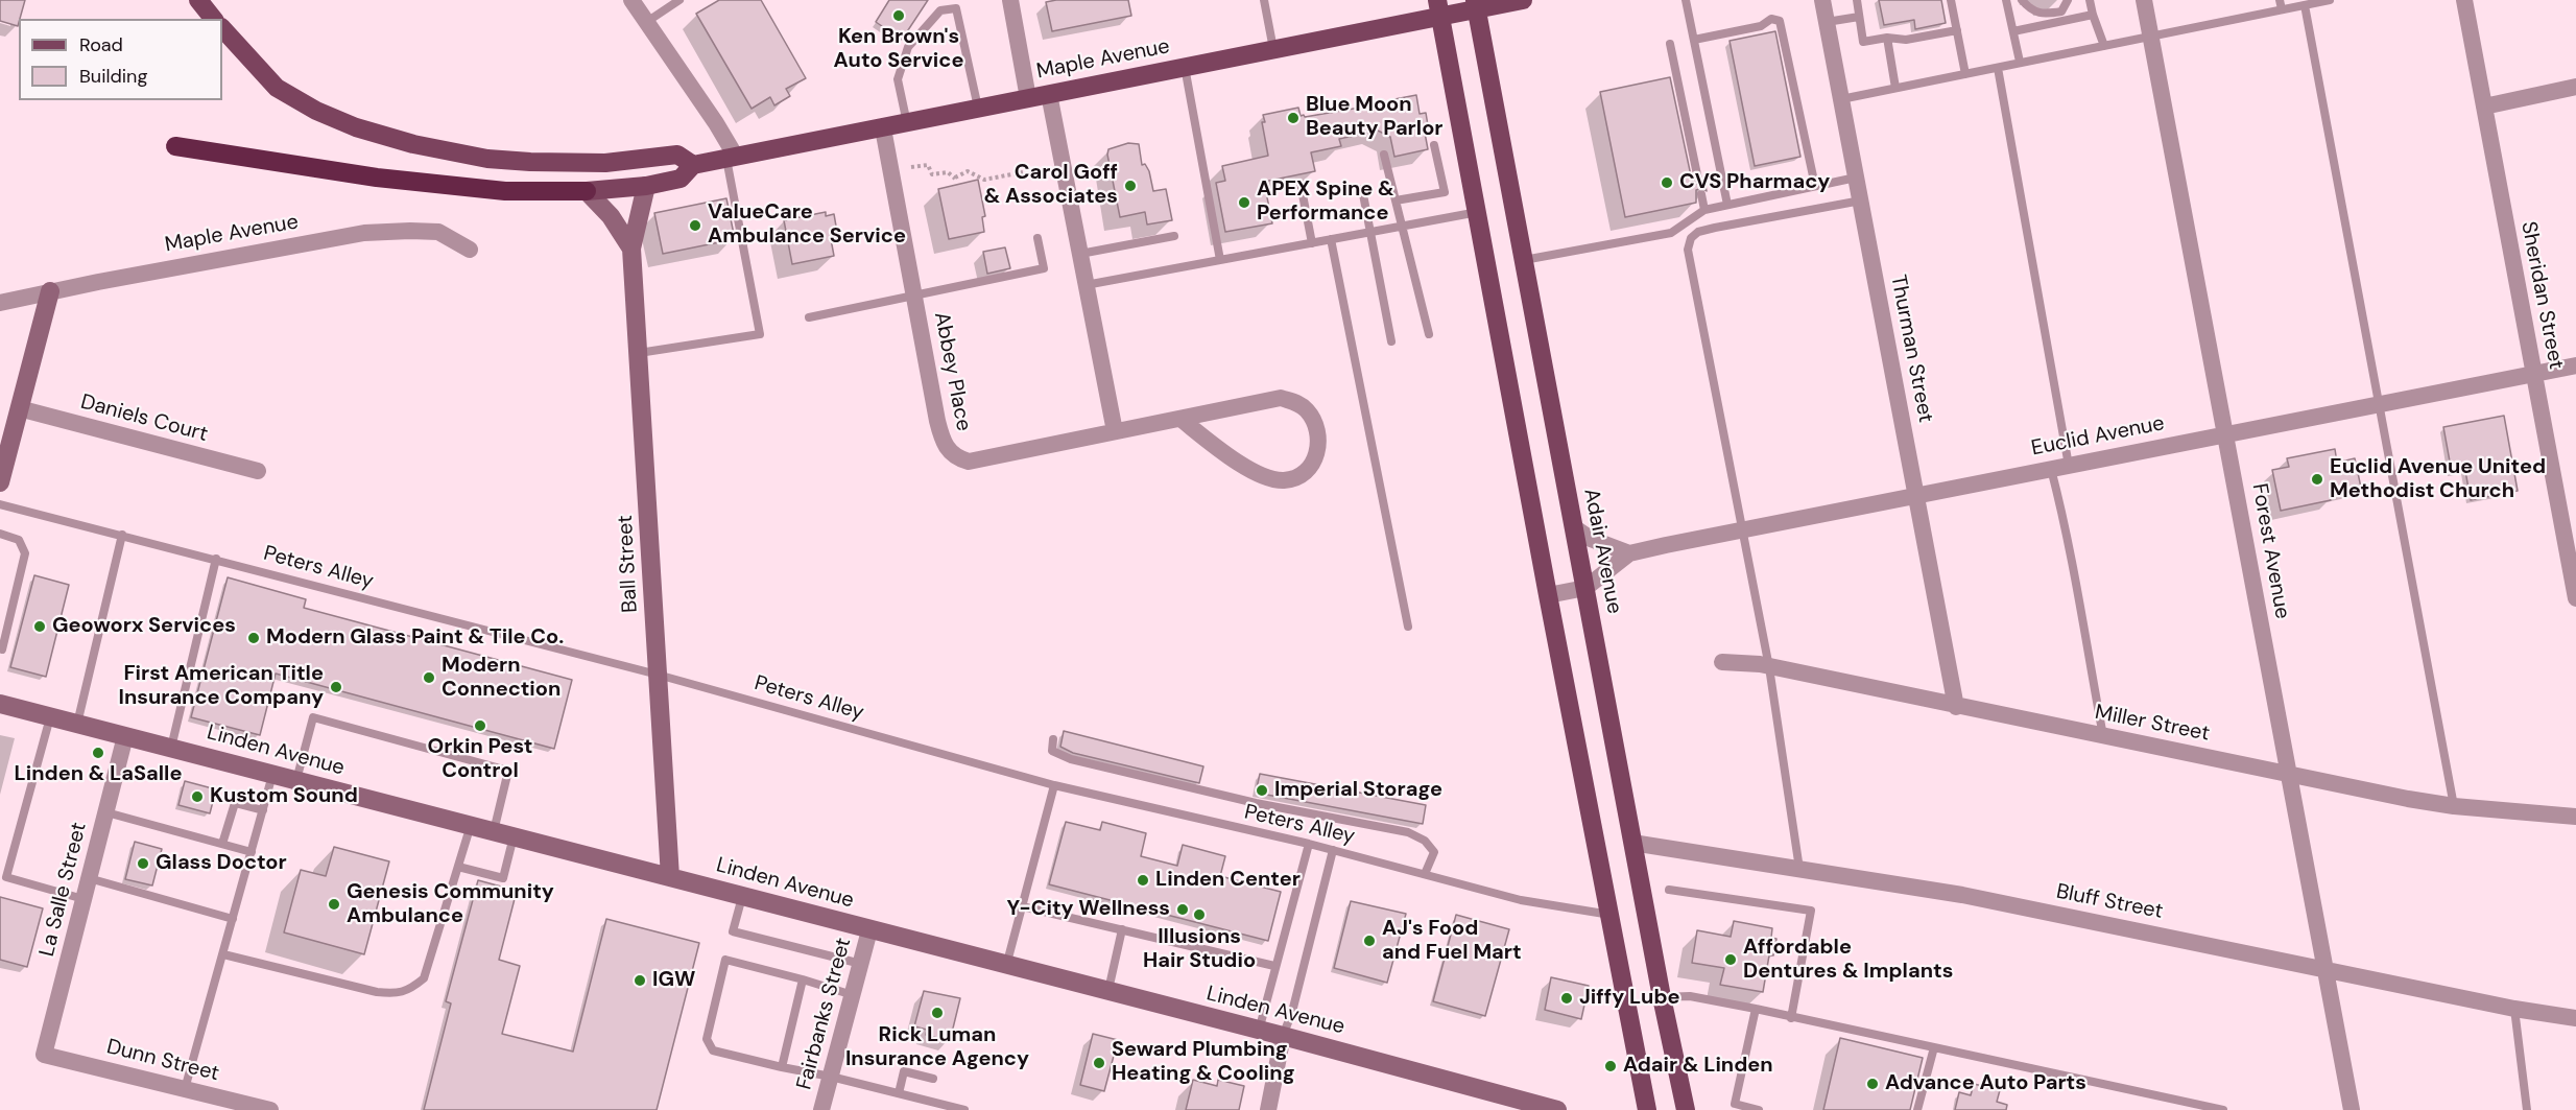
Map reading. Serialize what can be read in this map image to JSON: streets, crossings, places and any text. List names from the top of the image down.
{
  "streets": {
    "main road": [
      "Maple Avenue",
      "Adair Avenue",
      "Ball Street",
      "Linden Avenue"
    ],
    "street": [
      "Sheridan Street",
      "Thurman Street",
      "Abbey Place",
      "Daniels Court",
      "Euclid Avenue",
      "Forest Avenue",
      "Miller Street",
      "La Salle Street",
      "Bluff Street",
      "Fairbanks Street",
      "Dunn Street"
    ],
    "lane": ["Peters Alley"]
  },
  "crossings": [
    ["Maple Avenue", "Abbey Place"],
    ["Maple Avenue", "Adair Avenue"],
    ["Sheridan Street", "Euclid Avenue"],
    ["Thurman Street", "Euclid Avenue"],
    ["Thurman Street", "Miller Street"],
    ["Euclid Avenue", "Adair Avenue"],
    ["Euclid Avenue", "Forest Avenue"],
    ["Adair Avenue", "Bluff Street"],
    ["Forest Avenue", "Miller Street"],
    ["Forest Avenue", "Bluff Street"],
    ["Ball Street", "Peters Alley"],
    ["Ball Street", "Linden Avenue"],
    ["Linden Avenue", "La Salle Street"],
    ["Linden Avenue", "Fairbanks Street"],
    ["La Salle Street", "Dunn Street"]
  ],
  "places": [
    "Ken Brown's Auto Service",
    "Blue Moon Beauty Parlor",
    "CVS Pharmacy",
    "Carol Goff & Associates",
    "APEX Spine & Performance",
    "ValueCare Ambulance Service",
    "Euclid Avenue United Methodist Church",
    "Geoworx Services",
    "Modern Glass Paint & Tile Co.",
    "Modern Connection",
    "First American Title Insurance Company",
    "Orkin Pest Control",
    "Linden & LaSalle",
    "Imperial Storage",
    "Kustom Sound",
    "Glass Doctor",
    "Linden Center",
    "Genesis Community Ambulance",
    "Y-City Wellness",
    "Illusions Hair Studio",
    "AJ's Food and Fuel Mart",
    "Affordable Dentures & Implants",
    "IGW",
    "Jiffy Lube",
    "Rick Luman Insurance Agency",
    "Seward Plumbing Heating & Cooling",
    "Adair & Linden",
    "Advance Auto Parts"
  ],
  "legend": ["Road", "Building"]
}
